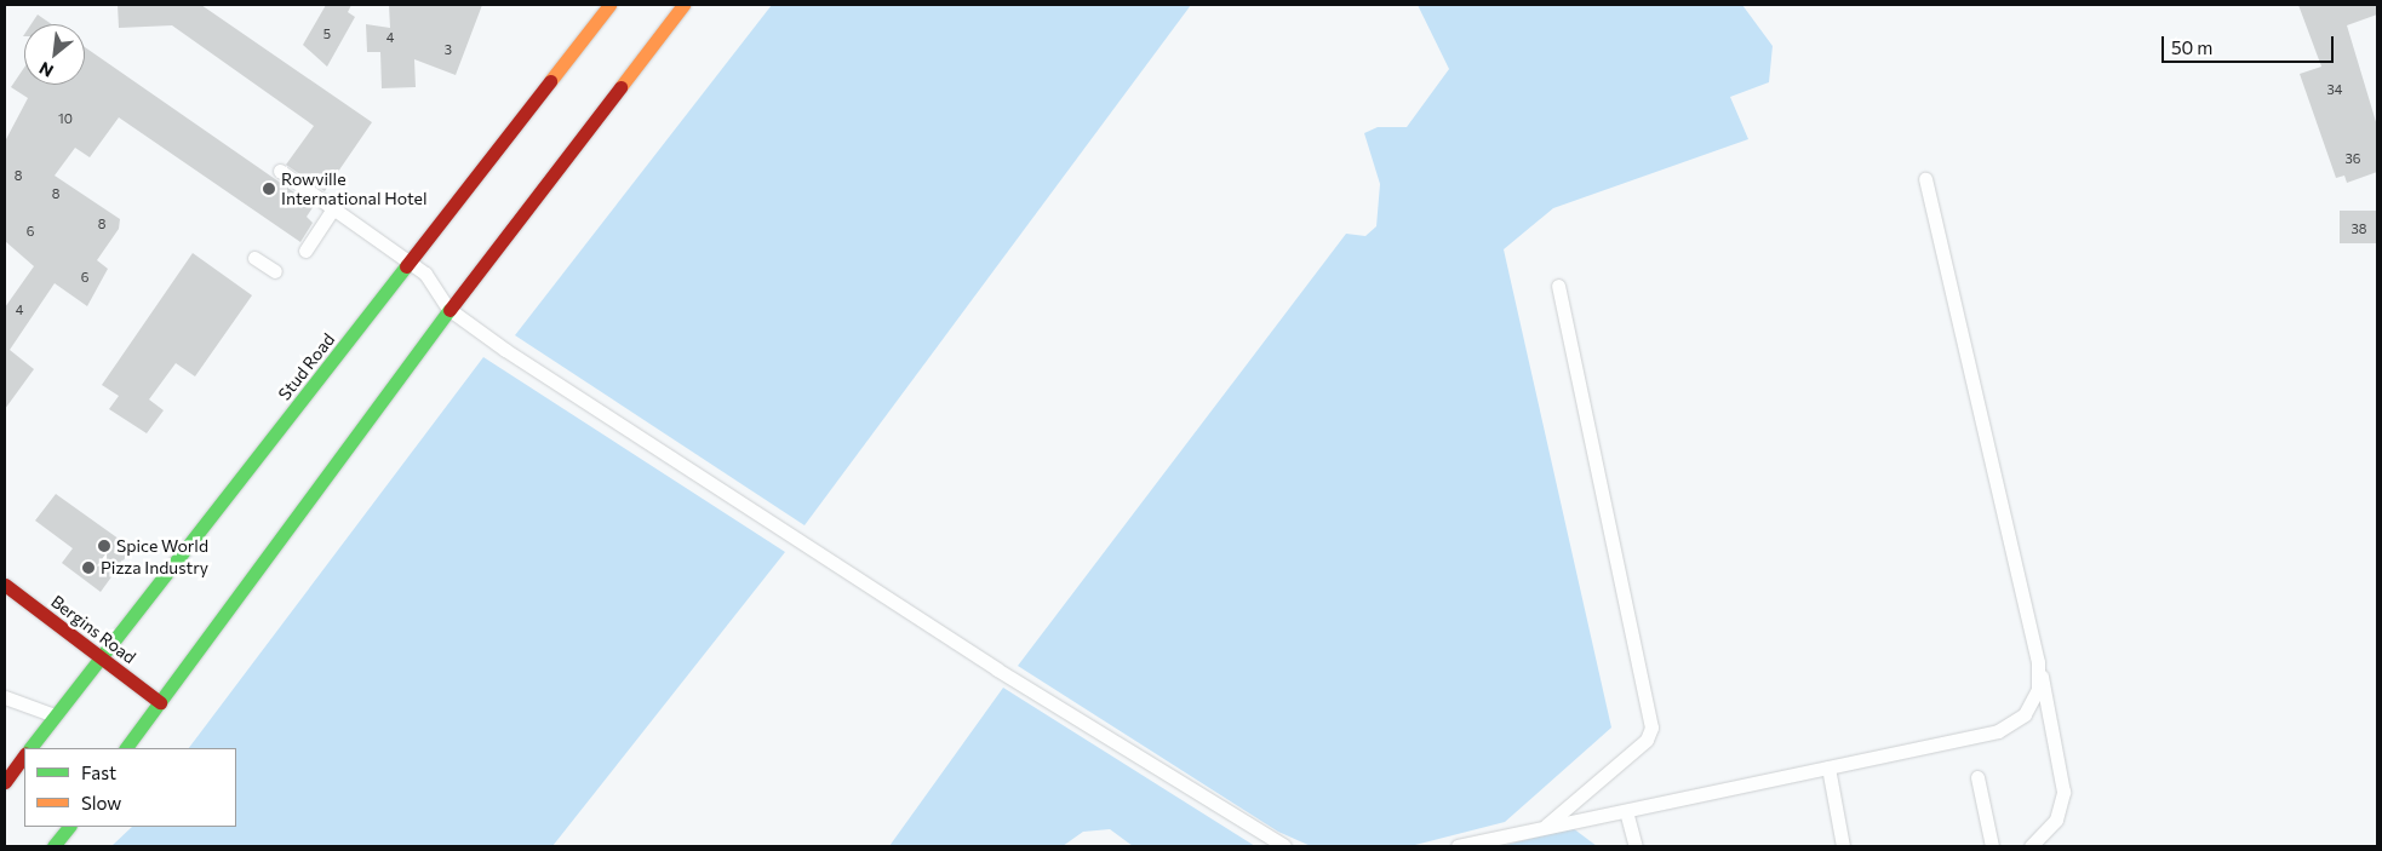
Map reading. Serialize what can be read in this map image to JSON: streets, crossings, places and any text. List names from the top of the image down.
{
  "streets": {
    "main road": ["Stud Road", "Bergins Road"]
  },
  "crossings": [
    ["Stud Road", "Bergins Road"]
  ],
  "places": ["Rowville International Hotel", "Spice World", "Pizza Industry"],
  "house_numbers": [
    "5",
    "4",
    "3",
    "34",
    "10",
    "36",
    "8",
    "8",
    "8",
    "38",
    "6",
    "6",
    "4"
  ],
  "legend": ["Fast", "Slow"],
  "scale_bar": "50 m",
  "north": "bottom left"
}
